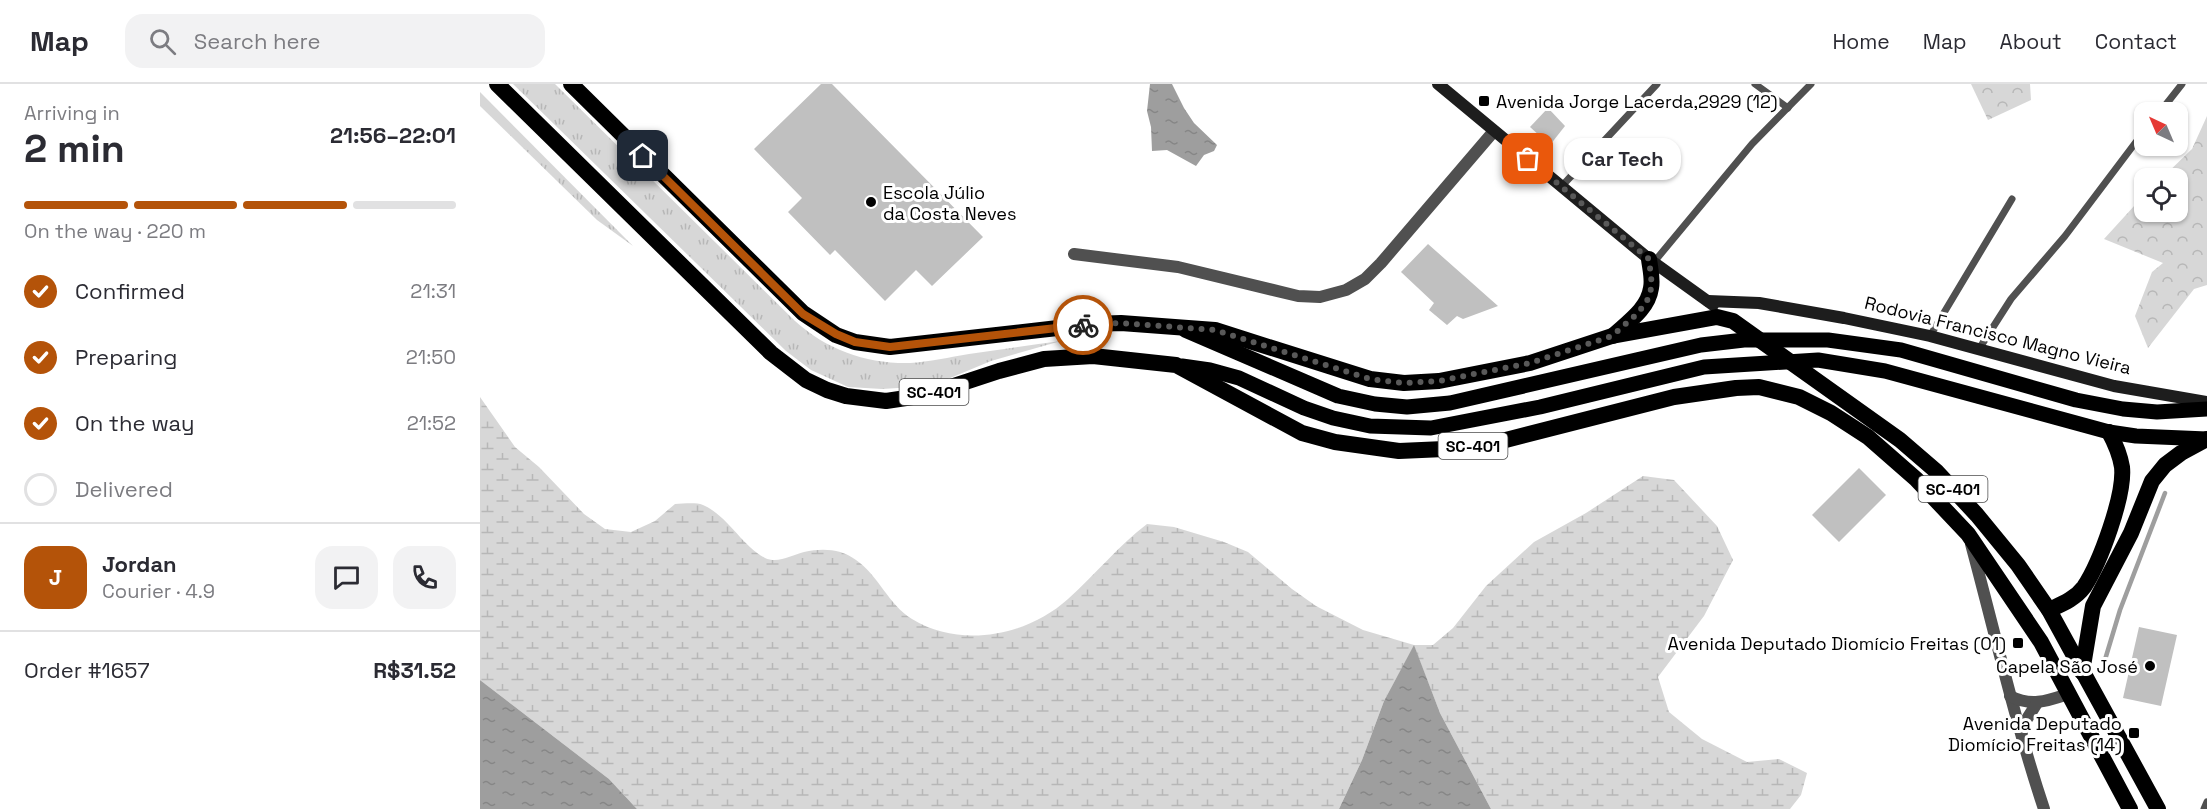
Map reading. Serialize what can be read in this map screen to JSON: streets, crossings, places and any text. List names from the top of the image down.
{
  "streets": {
    "highway": ["SC-401"],
    "main road": ["Rodovia Francisco Magno Vieira"]
  },
  "places": {
    "transit": ["Avenida Jorge Lacerda,2929 (12)", "Avenida Deputado Diomício Freitas (01)", "Avenida Deputado Diomício Freitas (14)"],
    "other": ["Car Tech", "Escola Júlio da Costa Neves", "Capela São José"]
  },
  "north": "top left",
  "page": {
    "header": "Map",
    "search": "Search here",
    "nav": [
      "Home",
      "Map",
      "About",
      "Contact"
    ],
    "heading": ["2 min", "Arriving in", "21:56–22:01"],
    "panel": [
      "Jordan",
      "Courier · 4.9",
      "Order #1657",
      "R$31.52"
    ],
    "bubble": "Car Tech",
    "bar": "On the way · 220 m",
    "list": [
      ["Confirmed", "21:31"],
      ["Preparing", "21:50"],
      ["On the way", "21:52"],
      "Delivered"
    ],
    "round": "J"
  }
}
